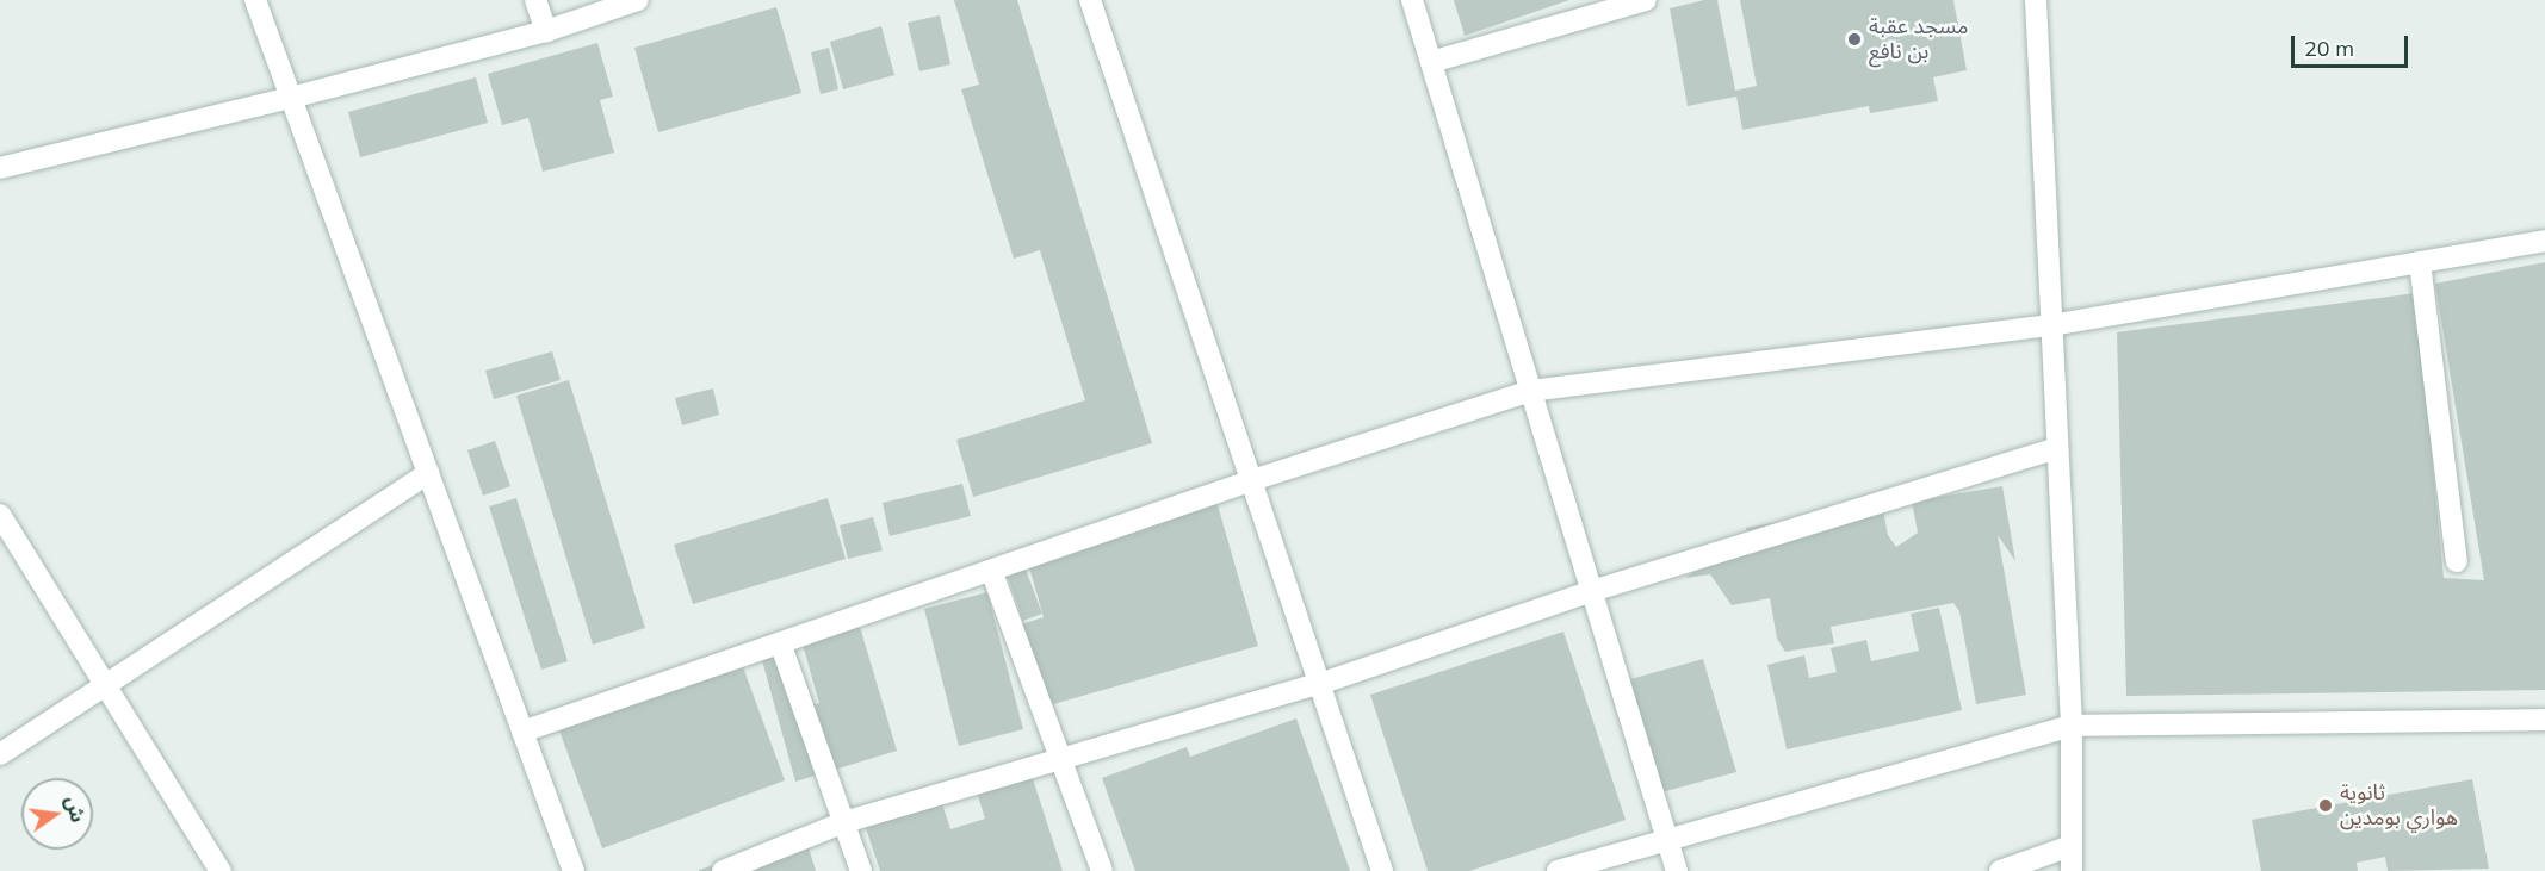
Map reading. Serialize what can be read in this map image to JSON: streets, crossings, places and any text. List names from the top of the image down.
{
  "places": ["مسجد عقبة بن نافع", "ثانوية هواري بومدين"],
  "scale_bar": "20 m",
  "north": "right"
}
